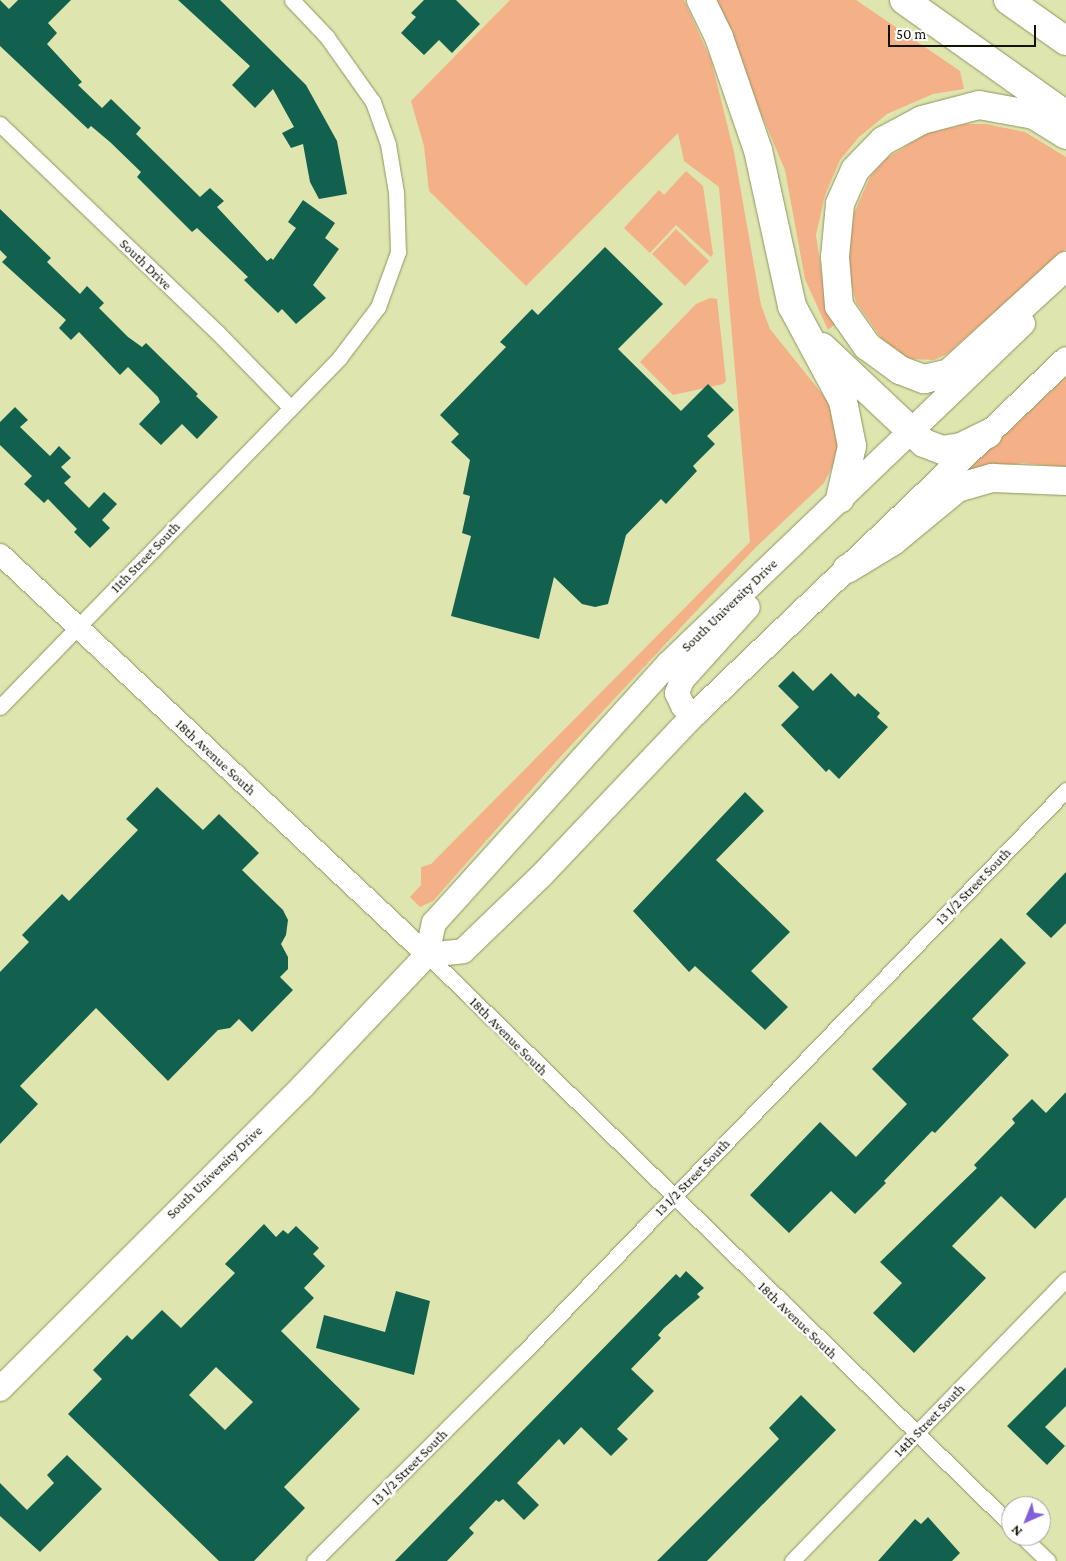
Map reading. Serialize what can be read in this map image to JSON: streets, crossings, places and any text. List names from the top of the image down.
{
  "streets": {
    "main road": ["South University Drive"],
    "street": [
      "South Drive",
      "11th Street South",
      "18th Avenue South",
      "13 1/2 Street South",
      "14th Street South"
    ]
  },
  "crossings": [
    ["South Drive", "11th Street South"],
    ["11th Street South", "18th Avenue South"],
    ["South University Drive", "18th Avenue South"],
    ["18th Avenue South", "13 1/2 Street South"],
    ["18th Avenue South", "14th Street South"]
  ],
  "scale_bar": "50 m",
  "north": "bottom left"
}
